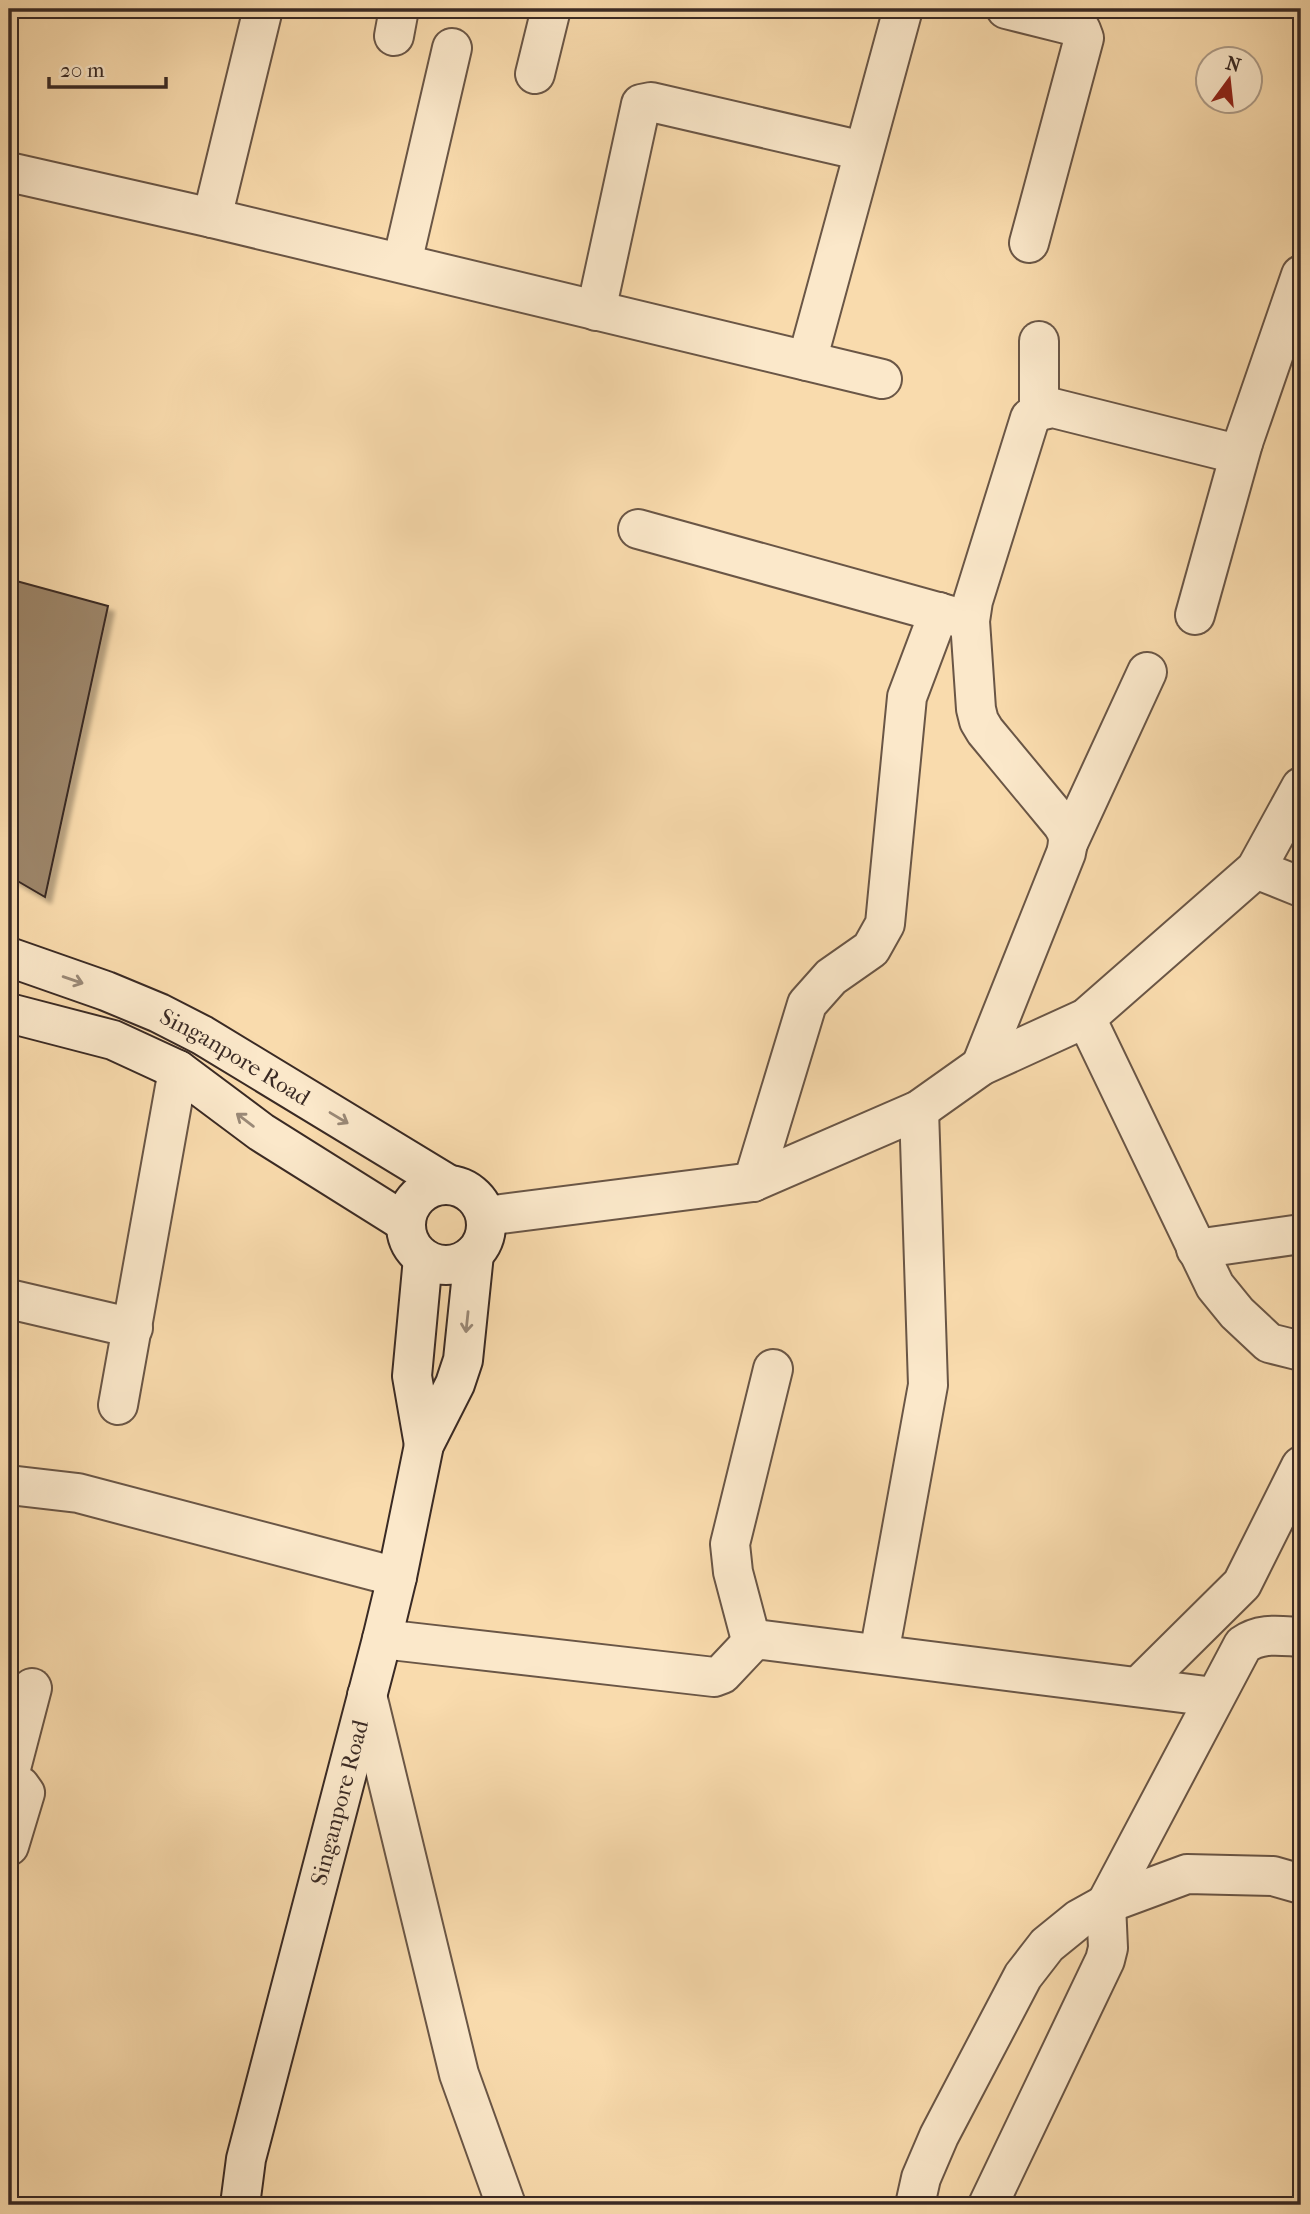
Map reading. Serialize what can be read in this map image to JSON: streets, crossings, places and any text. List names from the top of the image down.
{
  "streets": {
    "street": ["Singanpore Road"]
  },
  "scale_bar": "20 m",
  "north": "top"
}
